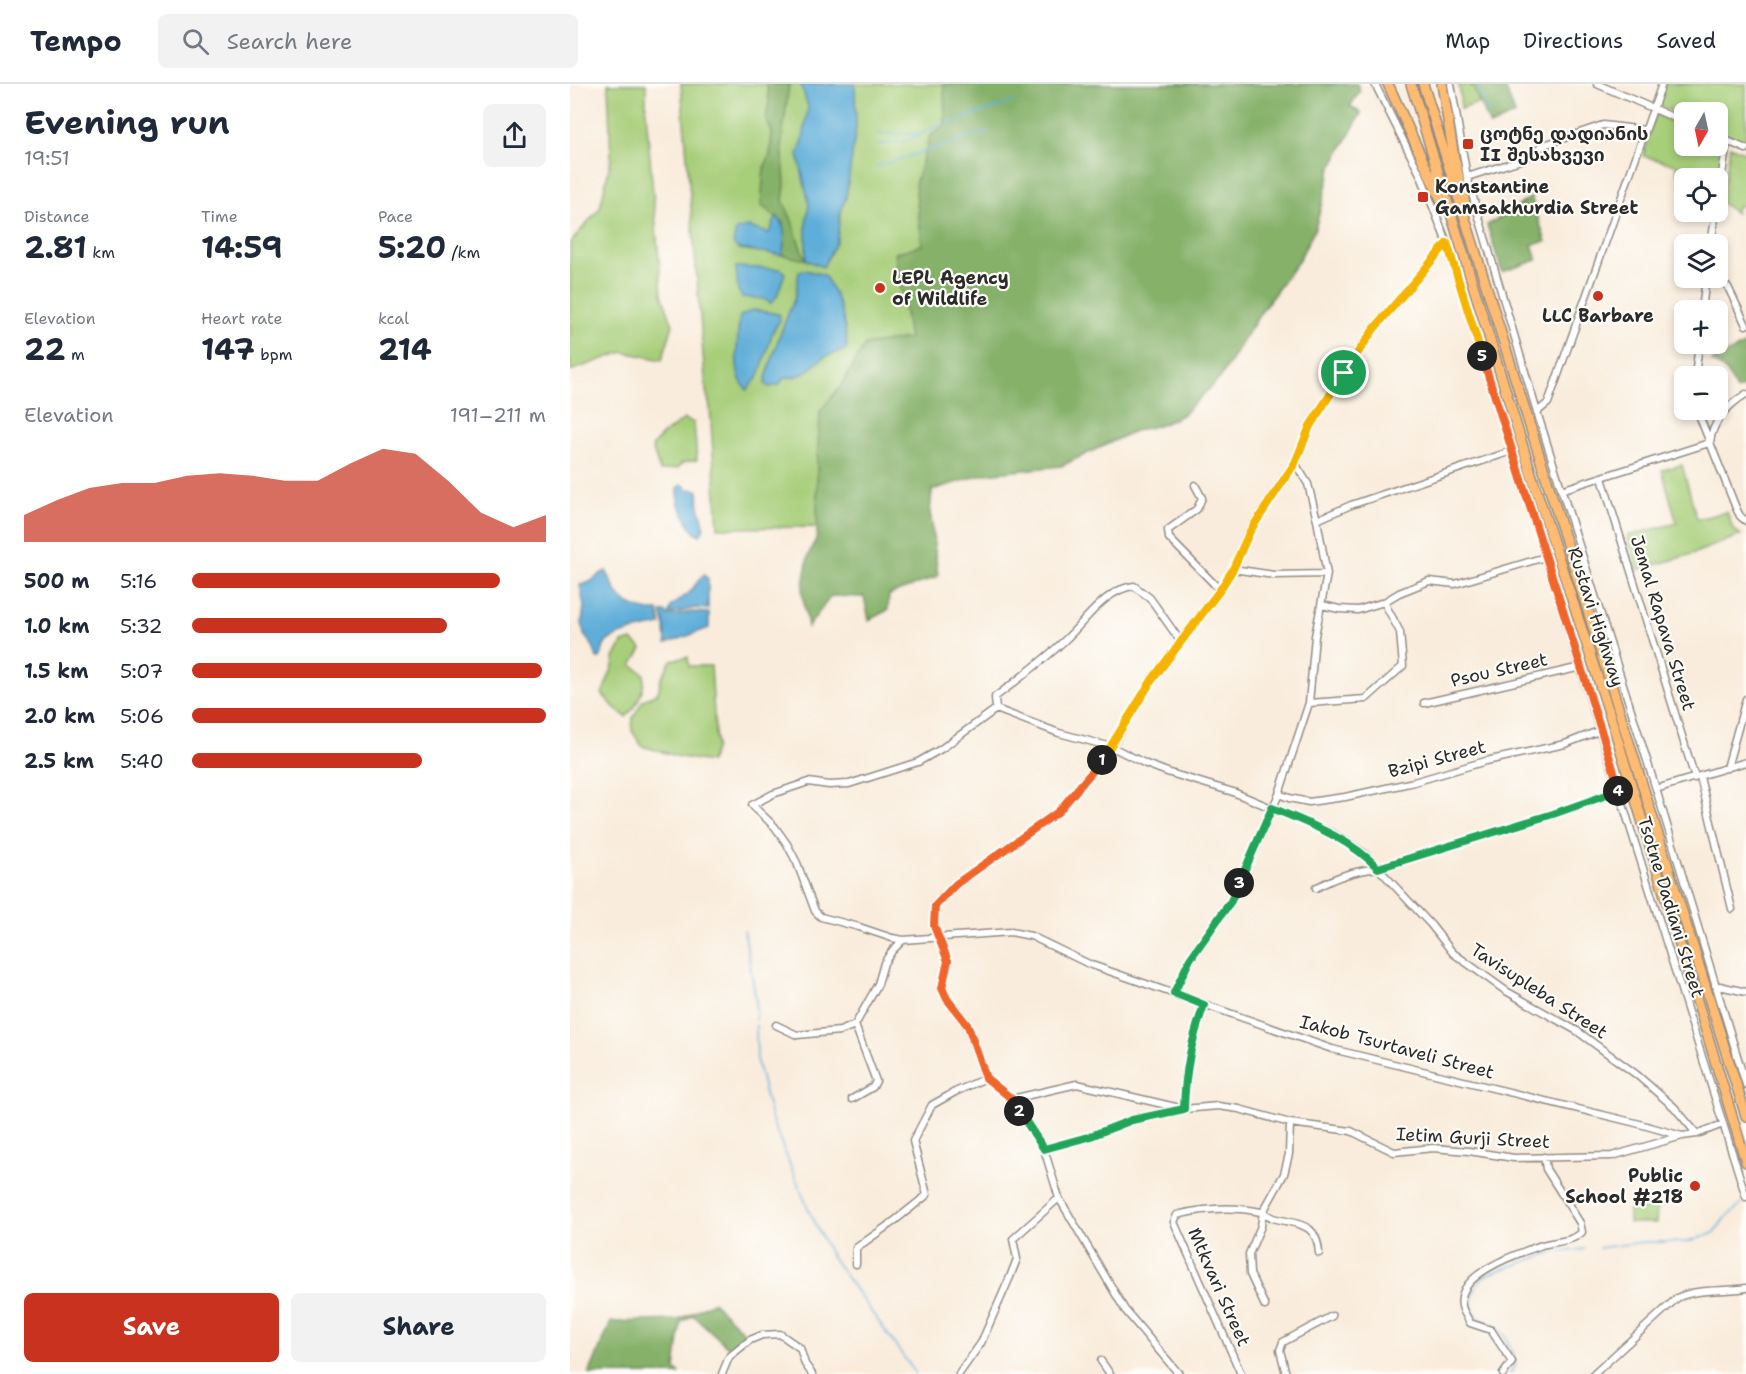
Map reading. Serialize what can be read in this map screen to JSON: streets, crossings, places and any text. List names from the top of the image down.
{
  "streets": {
    "highway": ["Rustavi Highway"],
    "street": [
      "Jemal Rapava Street",
      "Psou Street",
      "Bzipi Street",
      "Tsotne Dadiani Street",
      "Tavisupleba Street",
      "Iakob Tsurtaveli Street",
      "Ietim Gurji Street",
      "Mtkvari Street"
    ]
  },
  "crossings": [
    ["Psou Street", "Tsotne Dadiani Street"],
    ["Bzipi Street", "Tsotne Dadiani Street"],
    ["Tsotne Dadiani Street", "Ietim Gurji Street"],
    ["Tavisupleba Street", "Ietim Gurji Street"],
    ["Iakob Tsurtaveli Street", "Ietim Gurji Street"]
  ],
  "places": {
    "transit": ["ცოტნე დადიანის II შესახვევი", "Konstantine Gamsakhurdia Street"],
    "other": ["LEPL Agency of Wildlife", "LLC Barbare", "Public School #218"]
  },
  "north": "bottom",
  "page": {
    "header": "Tempo",
    "search": "Search here",
    "nav": ["Map", "Directions", "Saved"],
    "heading": ["Evening run", "19:51"],
    "map_buttons": ["+", "−"],
    "stats": [
      ["Distance", "2.81 km"],
      ["Time", "14:59"],
      ["Pace", "5:20 /km"],
      ["Elevation", "22 m"],
      ["Heart rate", "147 bpm"],
      ["kcal", "214"]
    ],
    "pins": [
      "5",
      "1",
      "4",
      "3",
      "2"
    ],
    "chart": ["Elevation", "191–211 m"],
    "list": [
      {
        "name": "500 m",
        "note": "5:16"
      },
      {
        "name": "1.0 km",
        "note": "5:32"
      },
      {
        "name": "1.5 km",
        "note": "5:07"
      },
      {
        "name": "2.0 km",
        "note": "5:06"
      },
      {
        "name": "2.5 km",
        "note": "5:40"
      }
    ],
    "buttons": ["Save", "Share"]
  }
}
